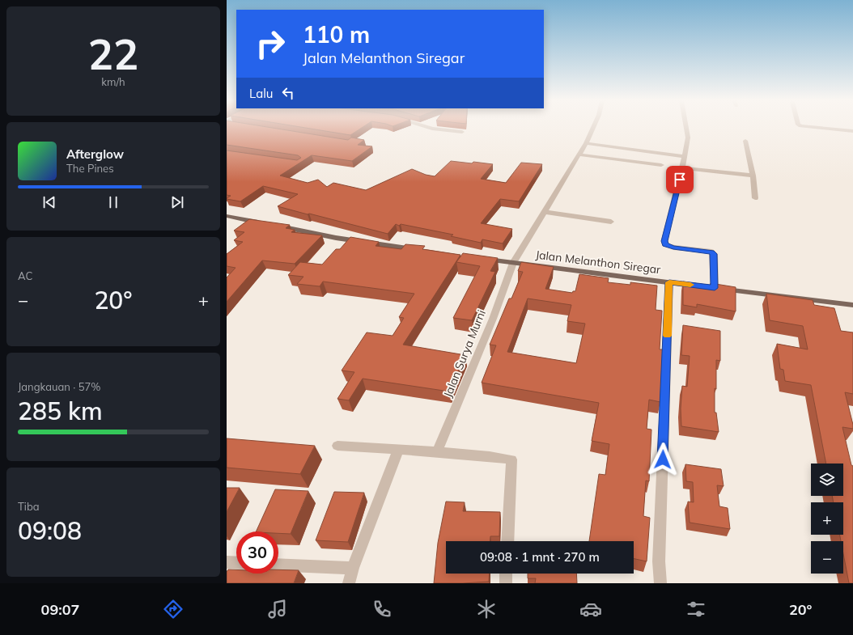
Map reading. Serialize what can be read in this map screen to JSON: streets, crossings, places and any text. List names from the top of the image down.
{
  "streets": {
    "main road": ["Jalan Melanthon Siregar"],
    "street": ["Jalan Surya Murni"]
  },
  "crossings": [
    ["Jalan Melanthon Siregar", "Jalan Surya Murni"]
  ],
  "page": {
    "tile": [
      ["22", "km/h"],
      "AC",
      ["Jangkauan · 57%", "285 km"],
      ["Tiba", "09:08"]
    ],
    "turn": ["110 m", "Jalan Melanthon Siregar"],
    "then": "Lalu",
    "song": ["Afterglow", "The Pines"],
    "heat": ["−", "20°", "+"],
    "map_buttons": ["+", "−"],
    "limit": "30",
    "trip": "09:08 · 1 mnt · 270 m",
    "tabs": ["09:07", "20°"]
  }
}
